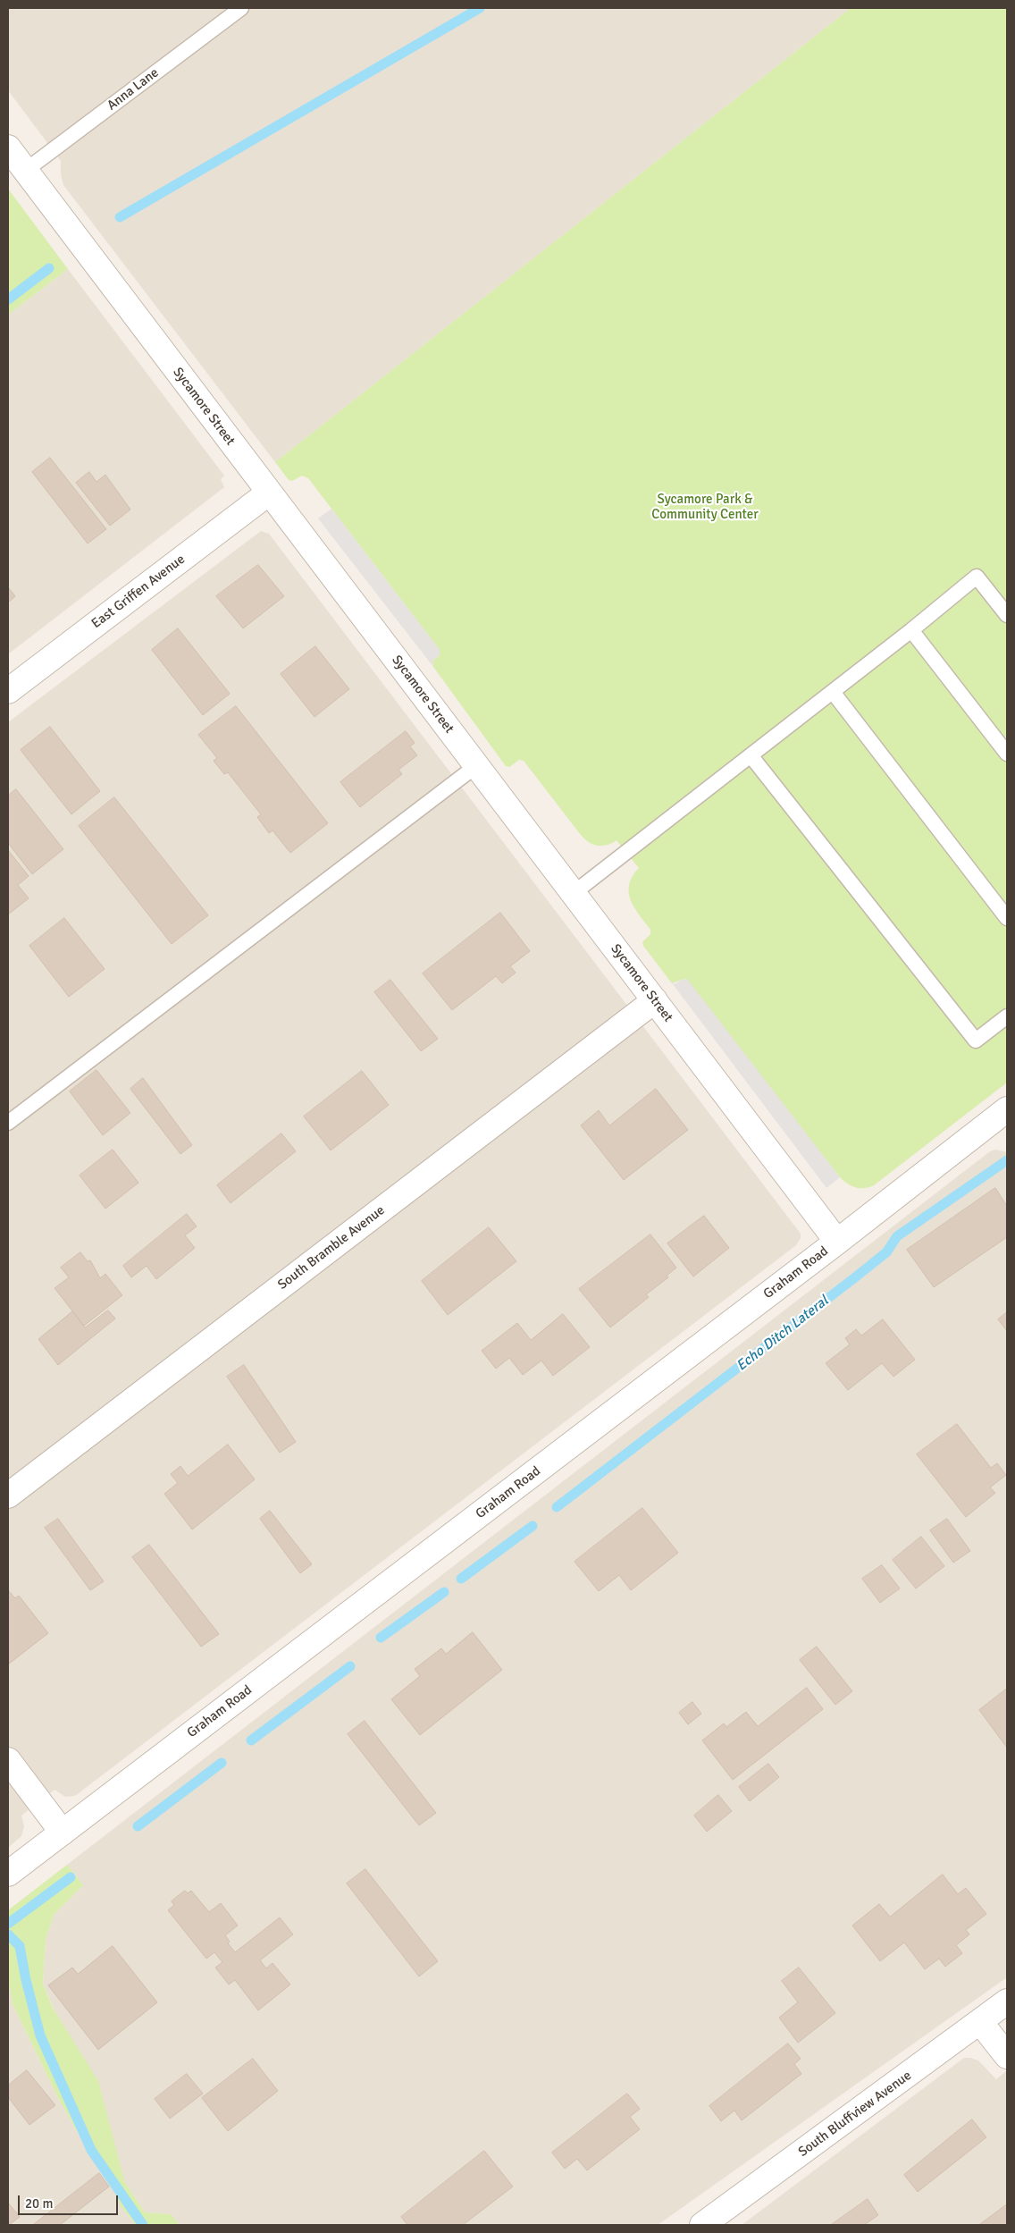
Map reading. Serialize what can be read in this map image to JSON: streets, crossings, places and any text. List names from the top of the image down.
{
  "streets": {
    "street": [
      "Sycamore Street",
      "East Griffen Avenue",
      "South Bramble Avenue",
      "Graham Road",
      "South Bluffview Avenue"
    ],
    "lane": ["Anna Lane"]
  },
  "crossings": [
    ["Anna Lane", "Sycamore Street"],
    ["Sycamore Street", "East Griffen Avenue"],
    ["Sycamore Street", "South Bramble Avenue"],
    ["Sycamore Street", "Graham Road"]
  ],
  "water": ["Echo Ditch Lateral"],
  "parks": ["Sycamore Park & Community Center"],
  "scale_bar": "20 m"
}
